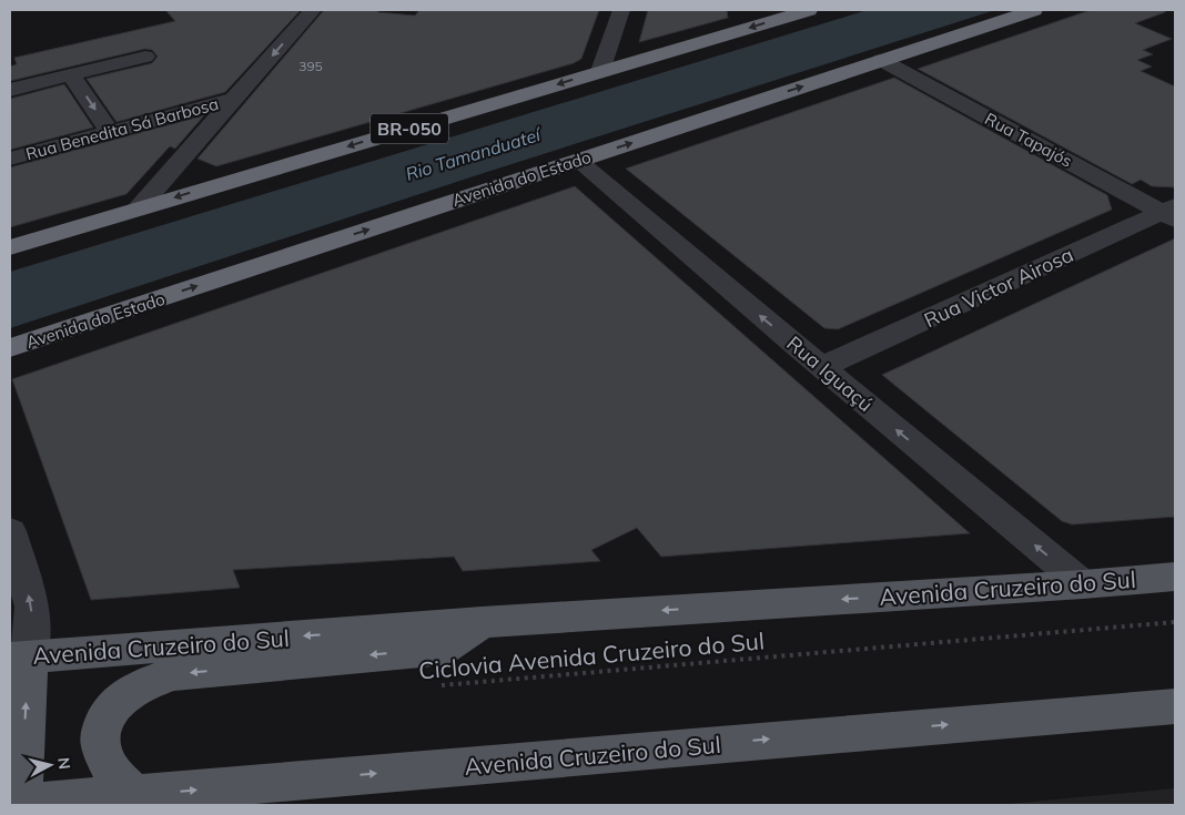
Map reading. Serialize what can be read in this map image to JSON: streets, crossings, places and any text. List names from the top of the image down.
{
  "streets": {
    "highway": ["BR-050", "Avenida do Estado"],
    "main road": ["Avenida Cruzeiro do Sul"],
    "street": [
      "Rua Benedita Sá Barbosa",
      "Rua Tapajós",
      "Rua Victor Airosa",
      "Rua Iguaçú"
    ],
    "path": ["Ciclovia Avenida Cruzeiro do Sul"]
  },
  "crossings": [
    ["Rua Tapajós", "Avenida do Estado"],
    ["Rua Tapajós", "Rua Victor Airosa"],
    ["Avenida do Estado", "Rua Iguaçú"],
    ["Rua Victor Airosa", "Rua Iguaçú"],
    ["Rua Iguaçú", "Avenida Cruzeiro do Sul"]
  ],
  "one_way": ["Rua Iguaçú"],
  "water": ["Rio Tamanduateí"],
  "house_numbers": ["395"],
  "north": "right"
}
